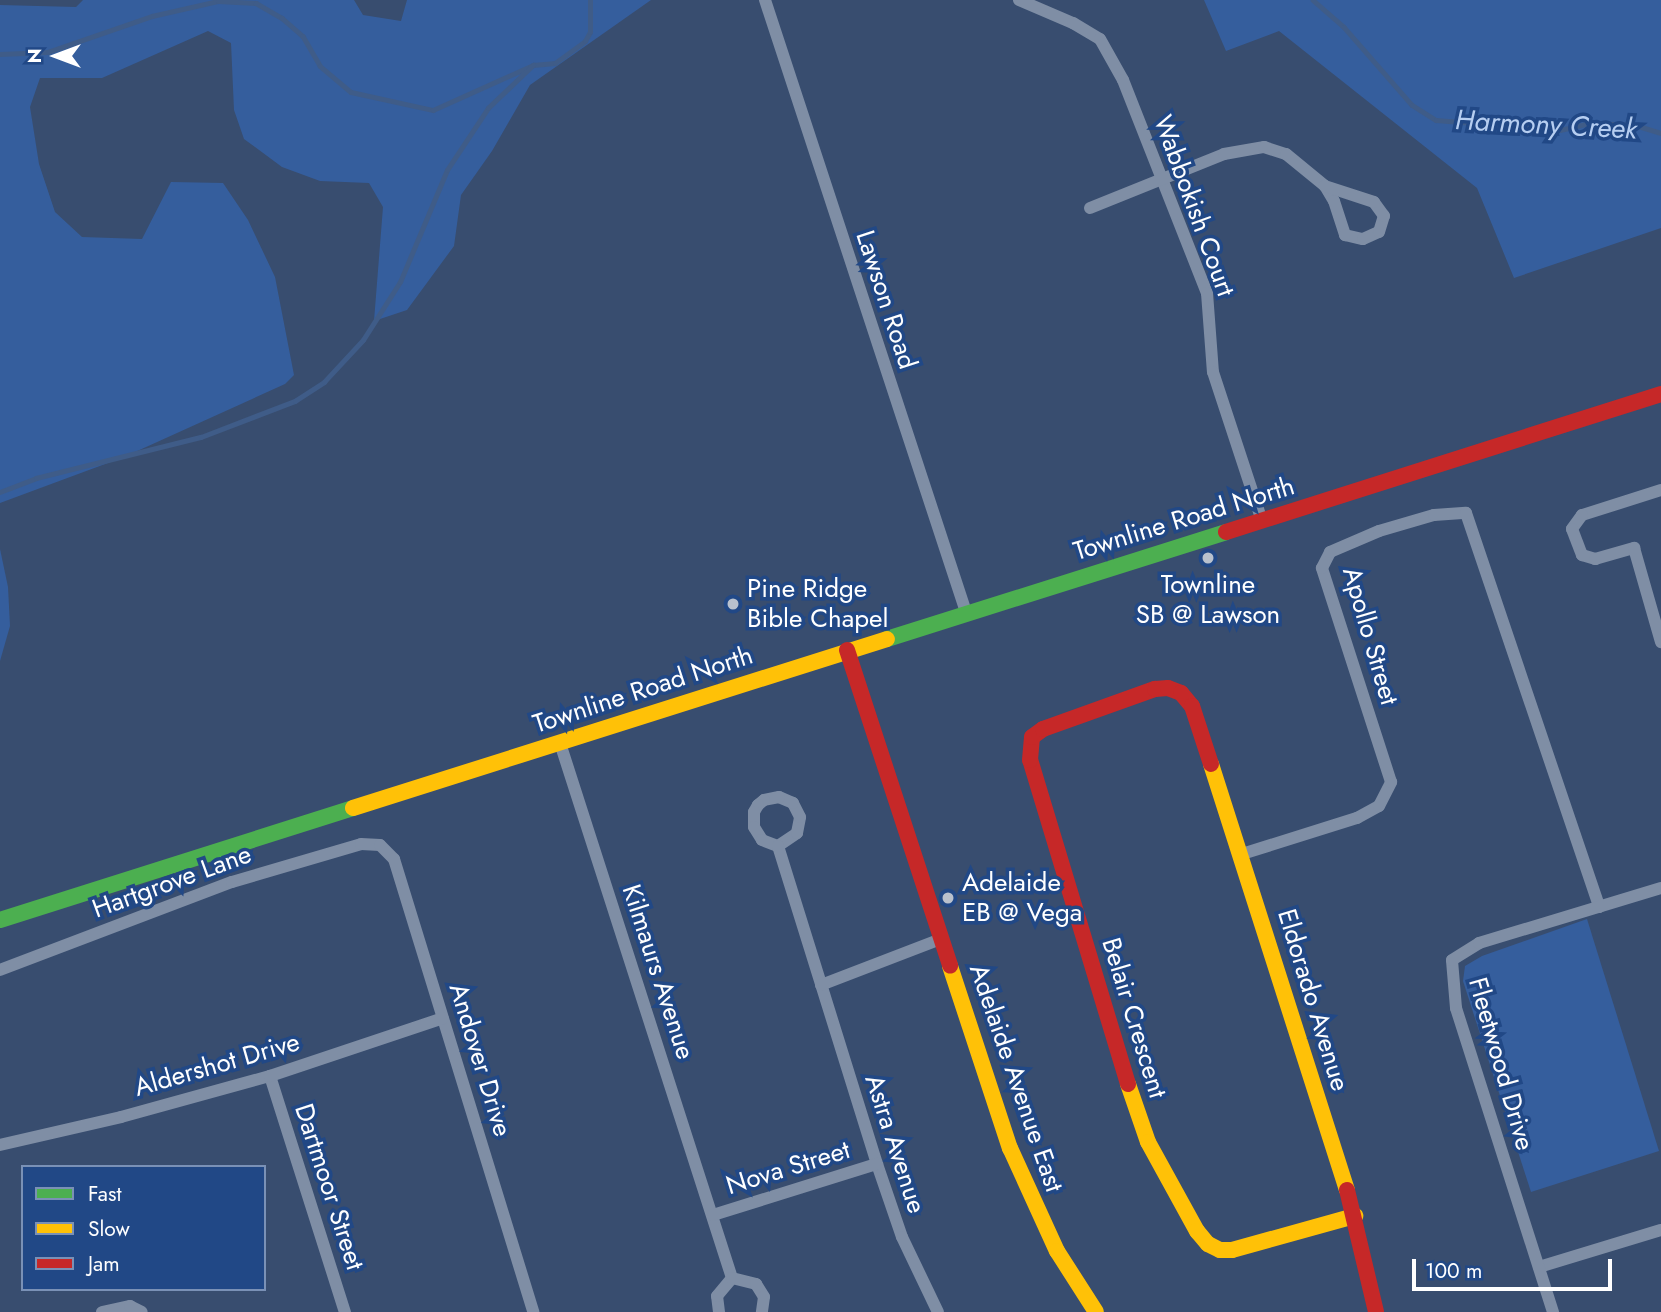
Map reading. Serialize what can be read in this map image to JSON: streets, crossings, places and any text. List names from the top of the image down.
{
  "streets": {
    "main road": [
      "Townline Road North",
      "Eldorado Avenue",
      "Belair Crescent",
      "Adelaide Avenue East"
    ],
    "street": [
      "Wabbokish Court",
      "Lawson Road",
      "Apollo Street",
      "Hartgrove Lane",
      "Kilmaurs Avenue",
      "Andover Drive",
      "Fleetwood Drive",
      "Aldershot Drive",
      "Astra Avenue",
      "Nova Street",
      "Dartmoor Street"
    ]
  },
  "crossings": [
    ["Wabbokish Court", "Townline Road North"],
    ["Lawson Road", "Townline Road North"],
    ["Townline Road North", "Kilmaurs Avenue"],
    ["Townline Road North", "Adelaide Avenue East"],
    ["Apollo Street", "Eldorado Avenue"],
    ["Apollo Street", "Fleetwood Drive"],
    ["Hartgrove Lane", "Andover Drive"],
    ["Kilmaurs Avenue", "Nova Street"],
    ["Eldorado Avenue", "Belair Crescent"],
    ["Andover Drive", "Aldershot Drive"],
    ["Aldershot Drive", "Dartmoor Street"],
    ["Astra Avenue", "Nova Street"]
  ],
  "water": ["Harmony Creek"],
  "places": ["Townline SB @ Lawson", "Pine Ridge Bible Chapel", "Adelaide EB @ Vega"],
  "legend": ["Fast", "Slow", "Jam"],
  "scale_bar": "100 m",
  "north": "left"
}
